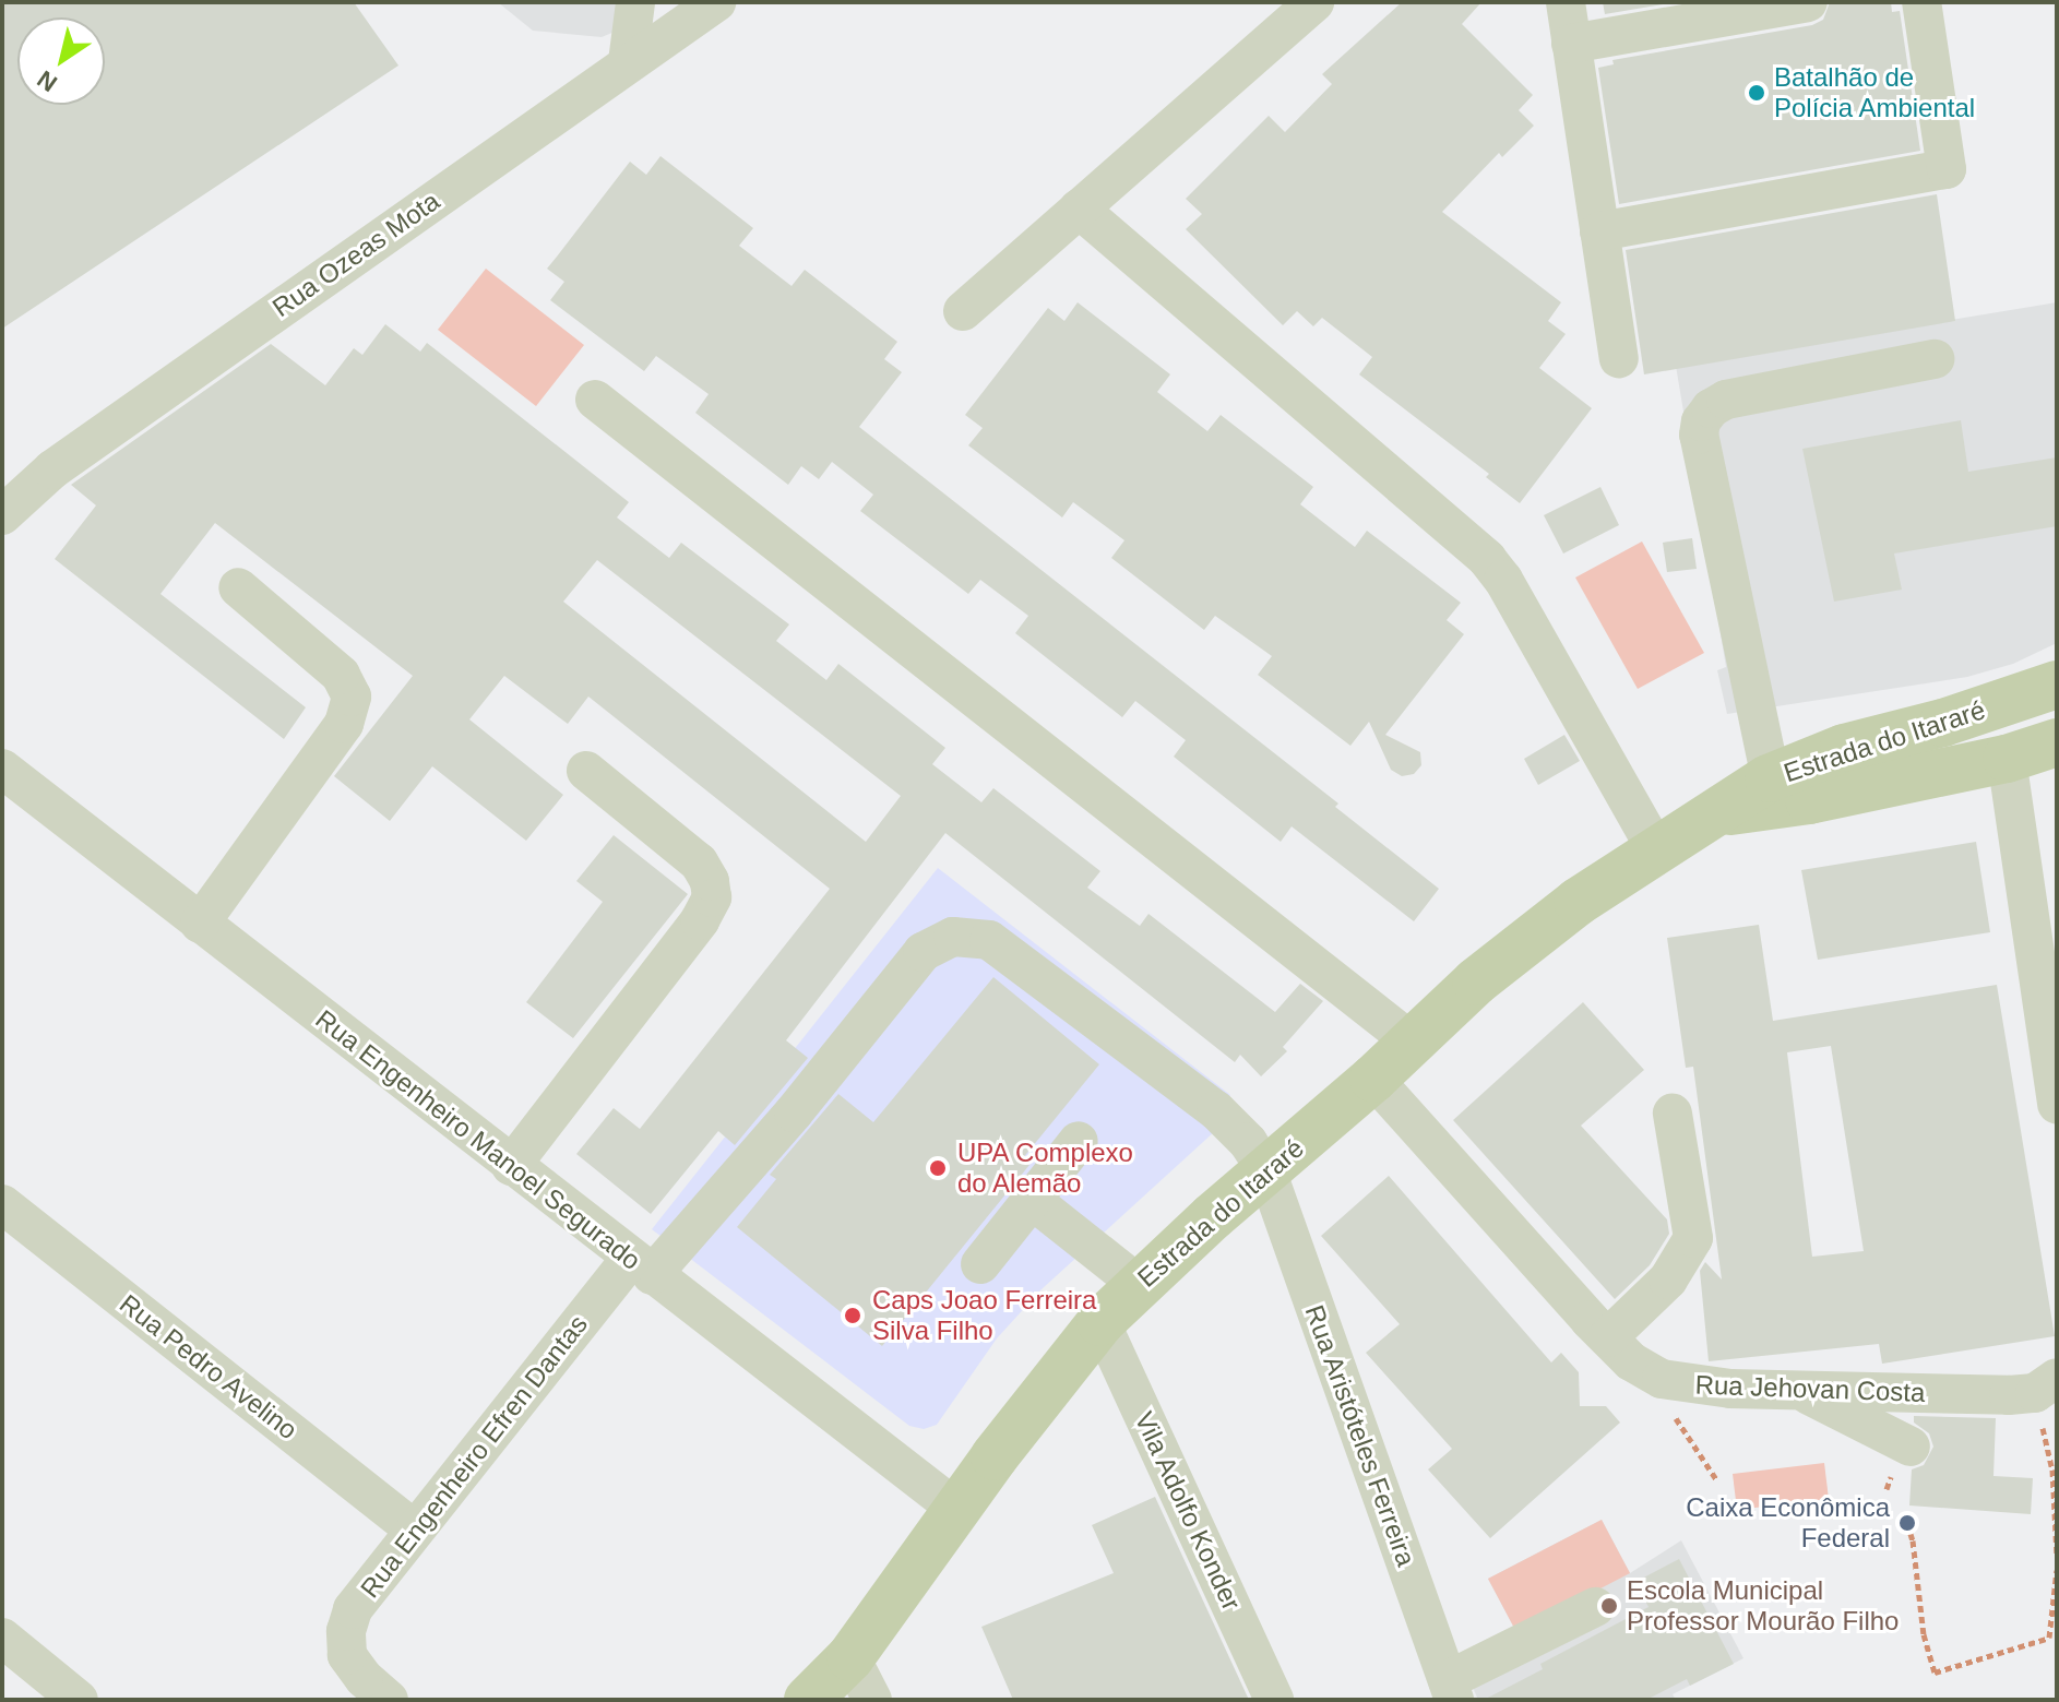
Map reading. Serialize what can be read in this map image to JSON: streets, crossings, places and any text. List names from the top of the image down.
{
  "streets": {
    "main road": ["Estrada do Itararé"],
    "street": [
      "Rua Ozeas Mota",
      "Rua Engenheiro Manoel Segurado",
      "Rua Pedro Avelino",
      "Rua Jehovan Costa",
      "Rua Aristóteles Ferreira",
      "Rua Engenheiro Efren Dantas",
      "Vila Adolfo Konder"
    ]
  },
  "crossings": [
    ["Estrada do Itararé", "Rua Engenheiro Manoel Segurado"],
    ["Estrada do Itararé", "Rua Jehovan Costa"],
    ["Estrada do Itararé", "Rua Aristóteles Ferreira"],
    ["Estrada do Itararé", "Vila Adolfo Konder"],
    ["Rua Engenheiro Manoel Segurado", "Rua Aristóteles Ferreira"],
    ["Rua Engenheiro Manoel Segurado", "Rua Engenheiro Efren Dantas"],
    ["Rua Pedro Avelino", "Rua Engenheiro Efren Dantas"],
    ["Rua Aristóteles Ferreira", "Rua Engenheiro Efren Dantas"]
  ],
  "places": [
    "Batalhão de Polícia Ambiental",
    "UPA Complexo do Alemão",
    "Caps Joao Ferreira Silva Filho",
    "Caixa Econômica Federal",
    "Escola Municipal Professor Mourão Filho"
  ],
  "north": "bottom left"
}
